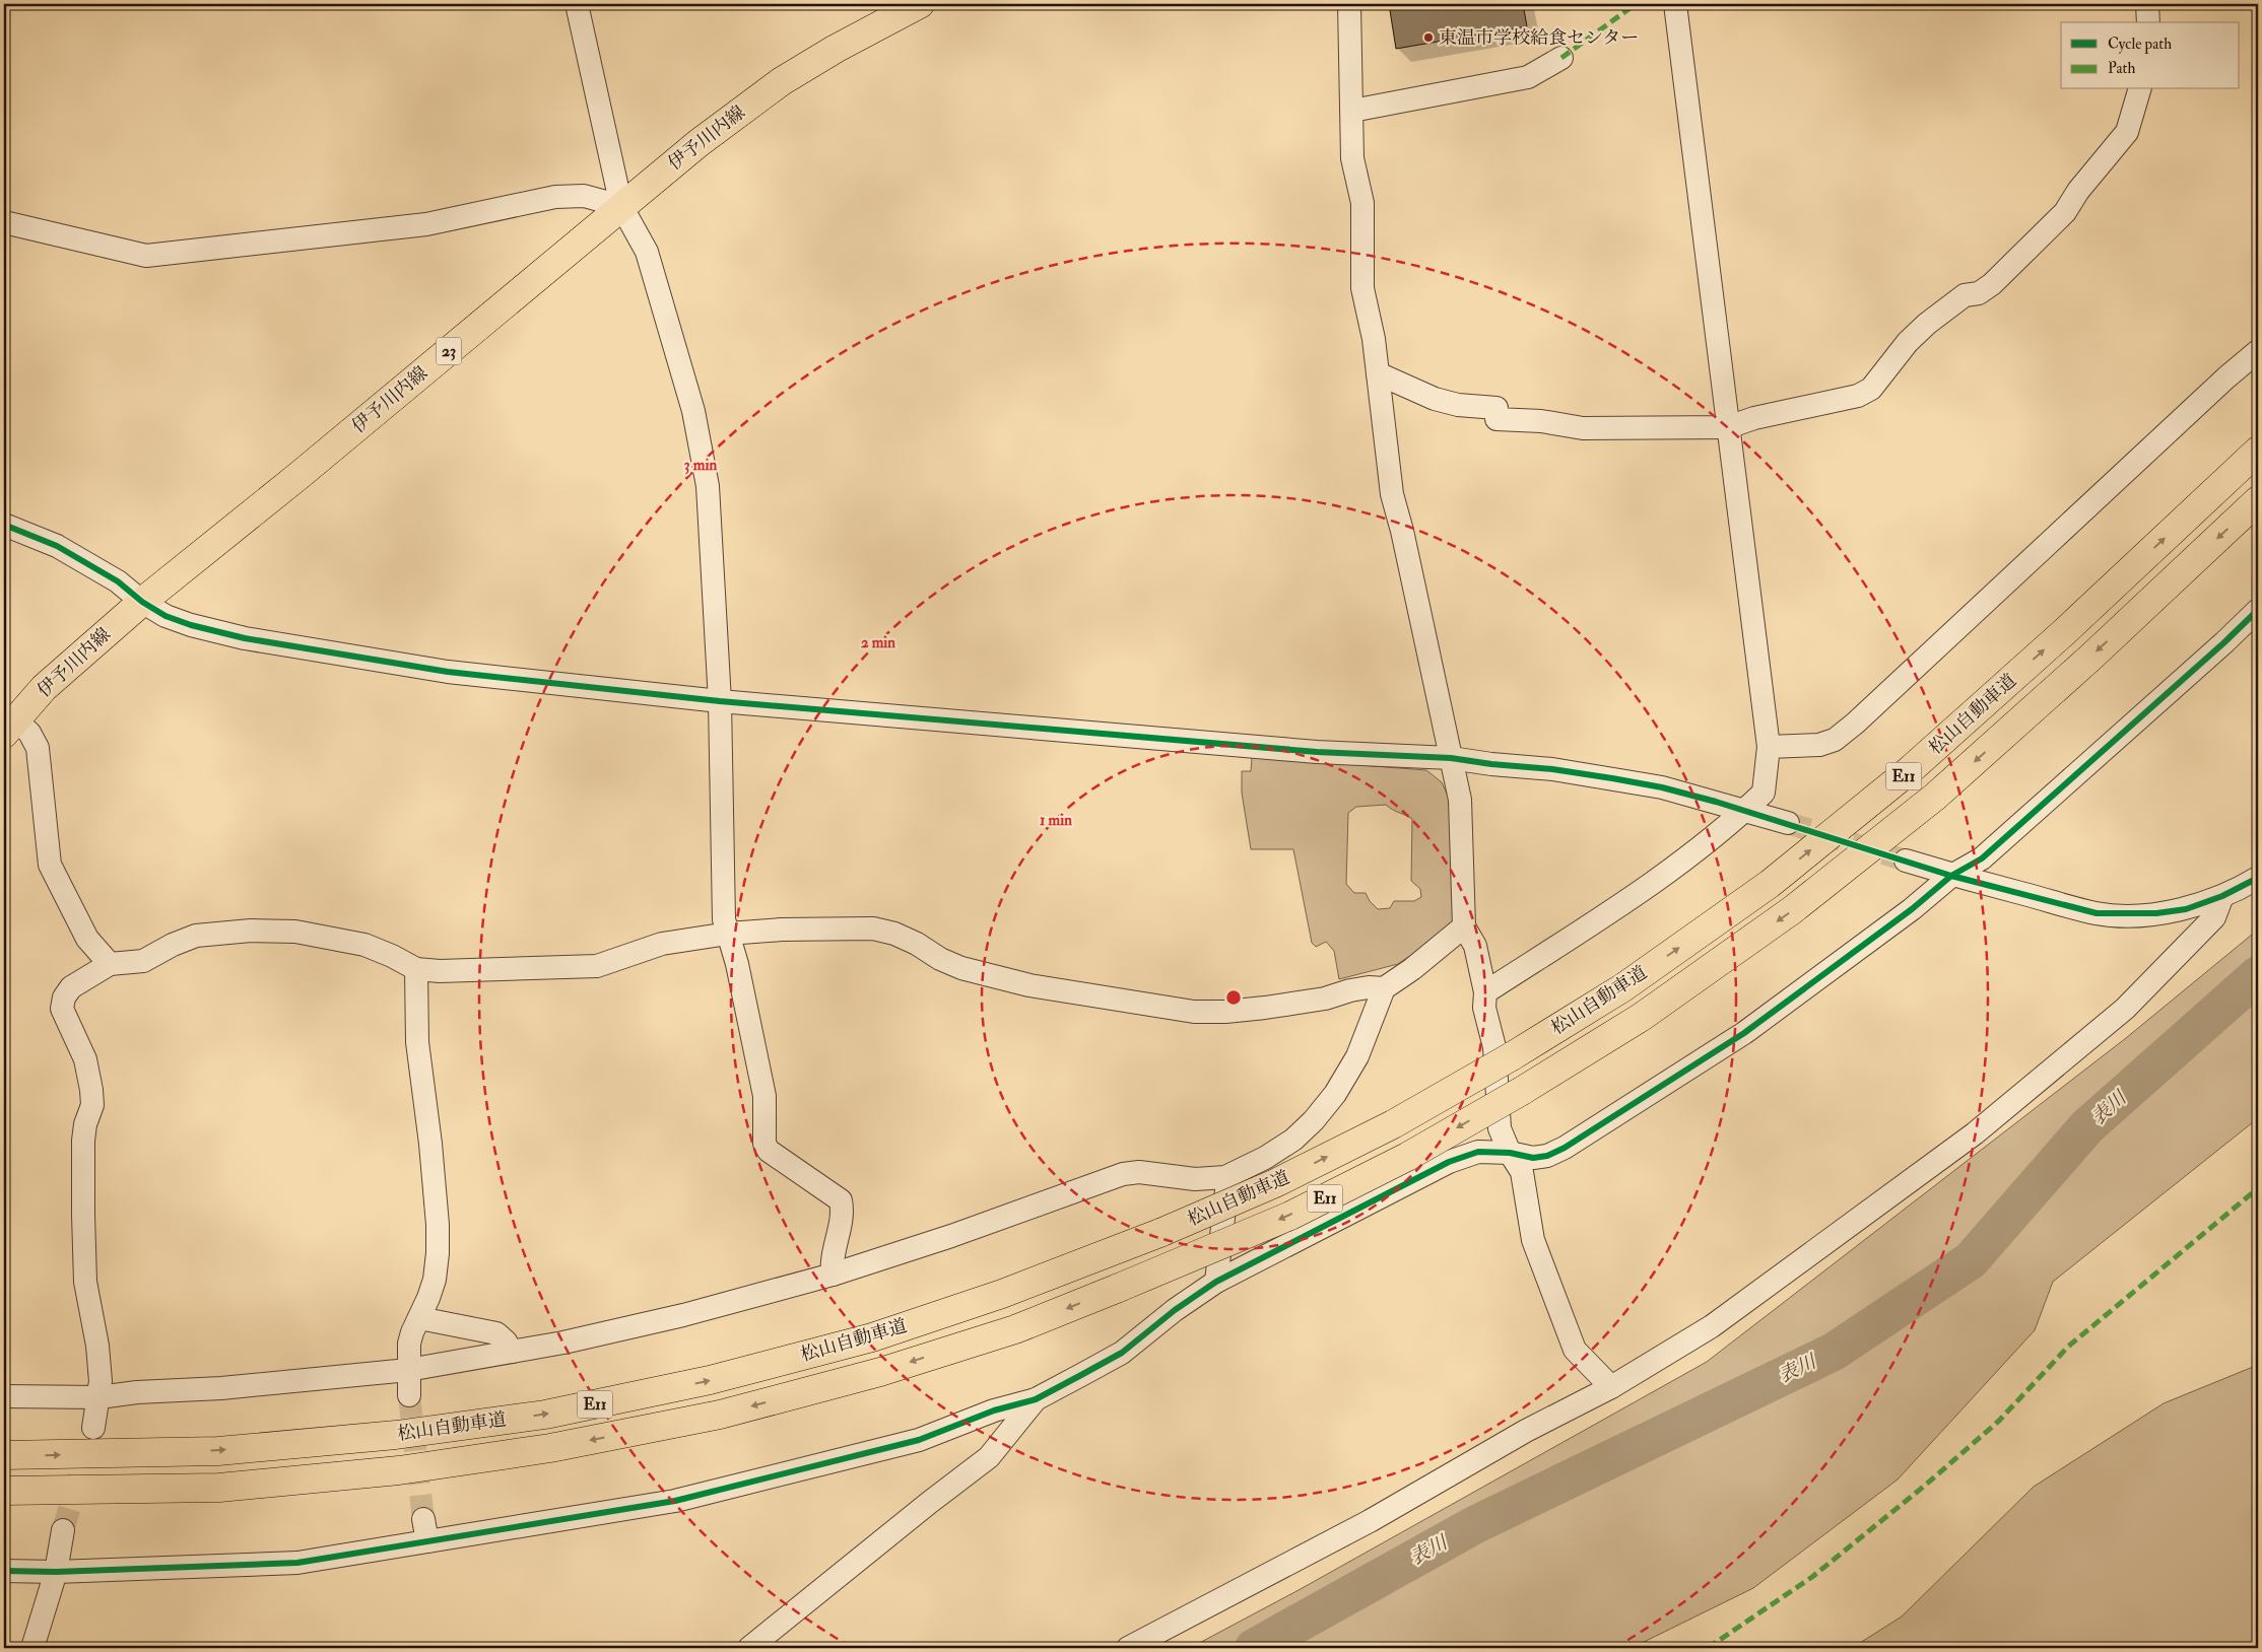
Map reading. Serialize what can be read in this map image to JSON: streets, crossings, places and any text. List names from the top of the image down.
{
  "streets": {
    "main road": [
      "伊予川内線",
      "23",
      "松山自動車道",
      "E11"
    ]
  },
  "water": ["表川"],
  "places": ["東温市学校給食センター"],
  "legend": ["Cycle path", "Path"],
  "rings": ["3 min", "2 min", "1 min"]
}
